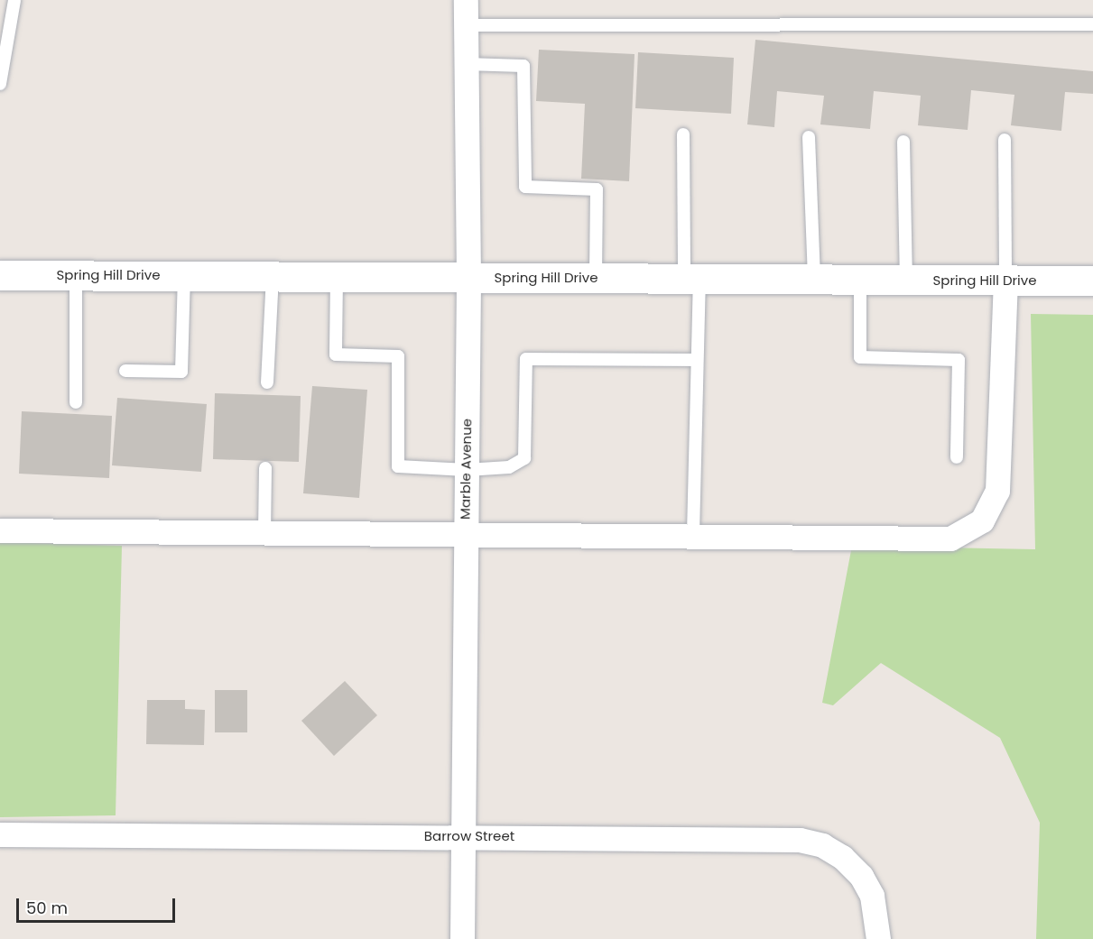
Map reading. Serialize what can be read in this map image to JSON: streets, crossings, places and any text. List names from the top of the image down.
{
  "streets": {
    "main road": ["Spring Hill Drive"],
    "street": ["Marble Avenue", "Barrow Street"]
  },
  "crossings": [
    ["Spring Hill Drive", "Marble Avenue"],
    ["Marble Avenue", "Barrow Street"]
  ],
  "scale_bar": "50 m"
}
